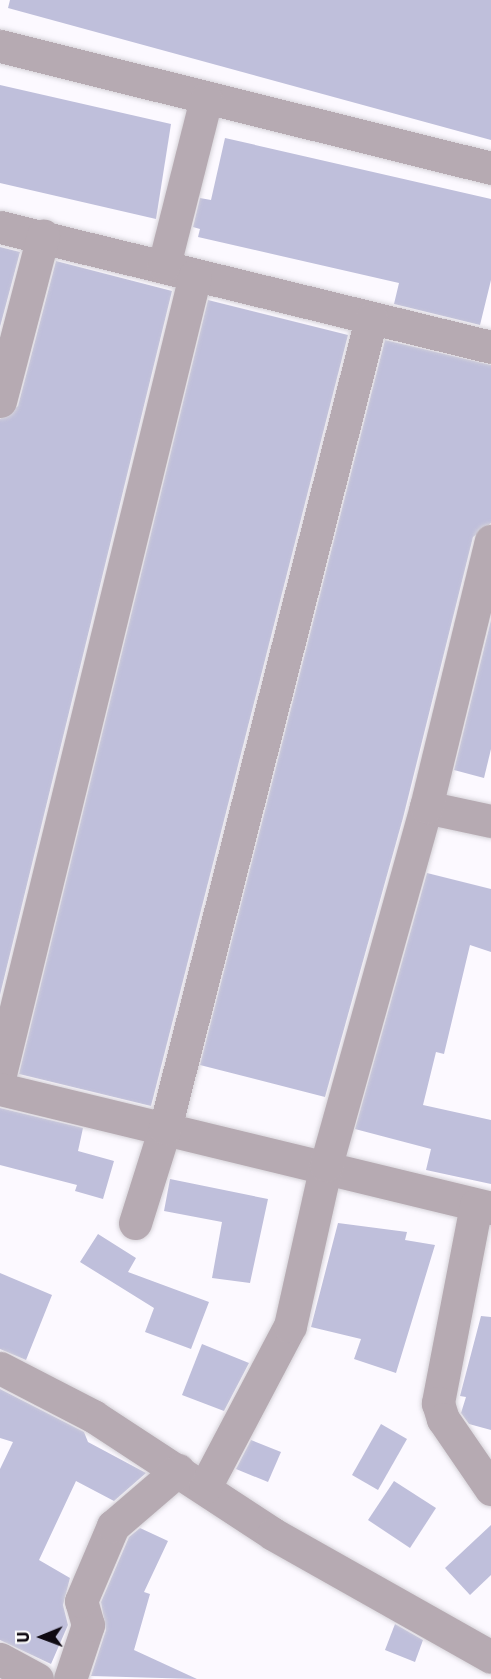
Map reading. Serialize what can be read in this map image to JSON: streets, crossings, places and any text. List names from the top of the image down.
{
  "north": "left"
}
